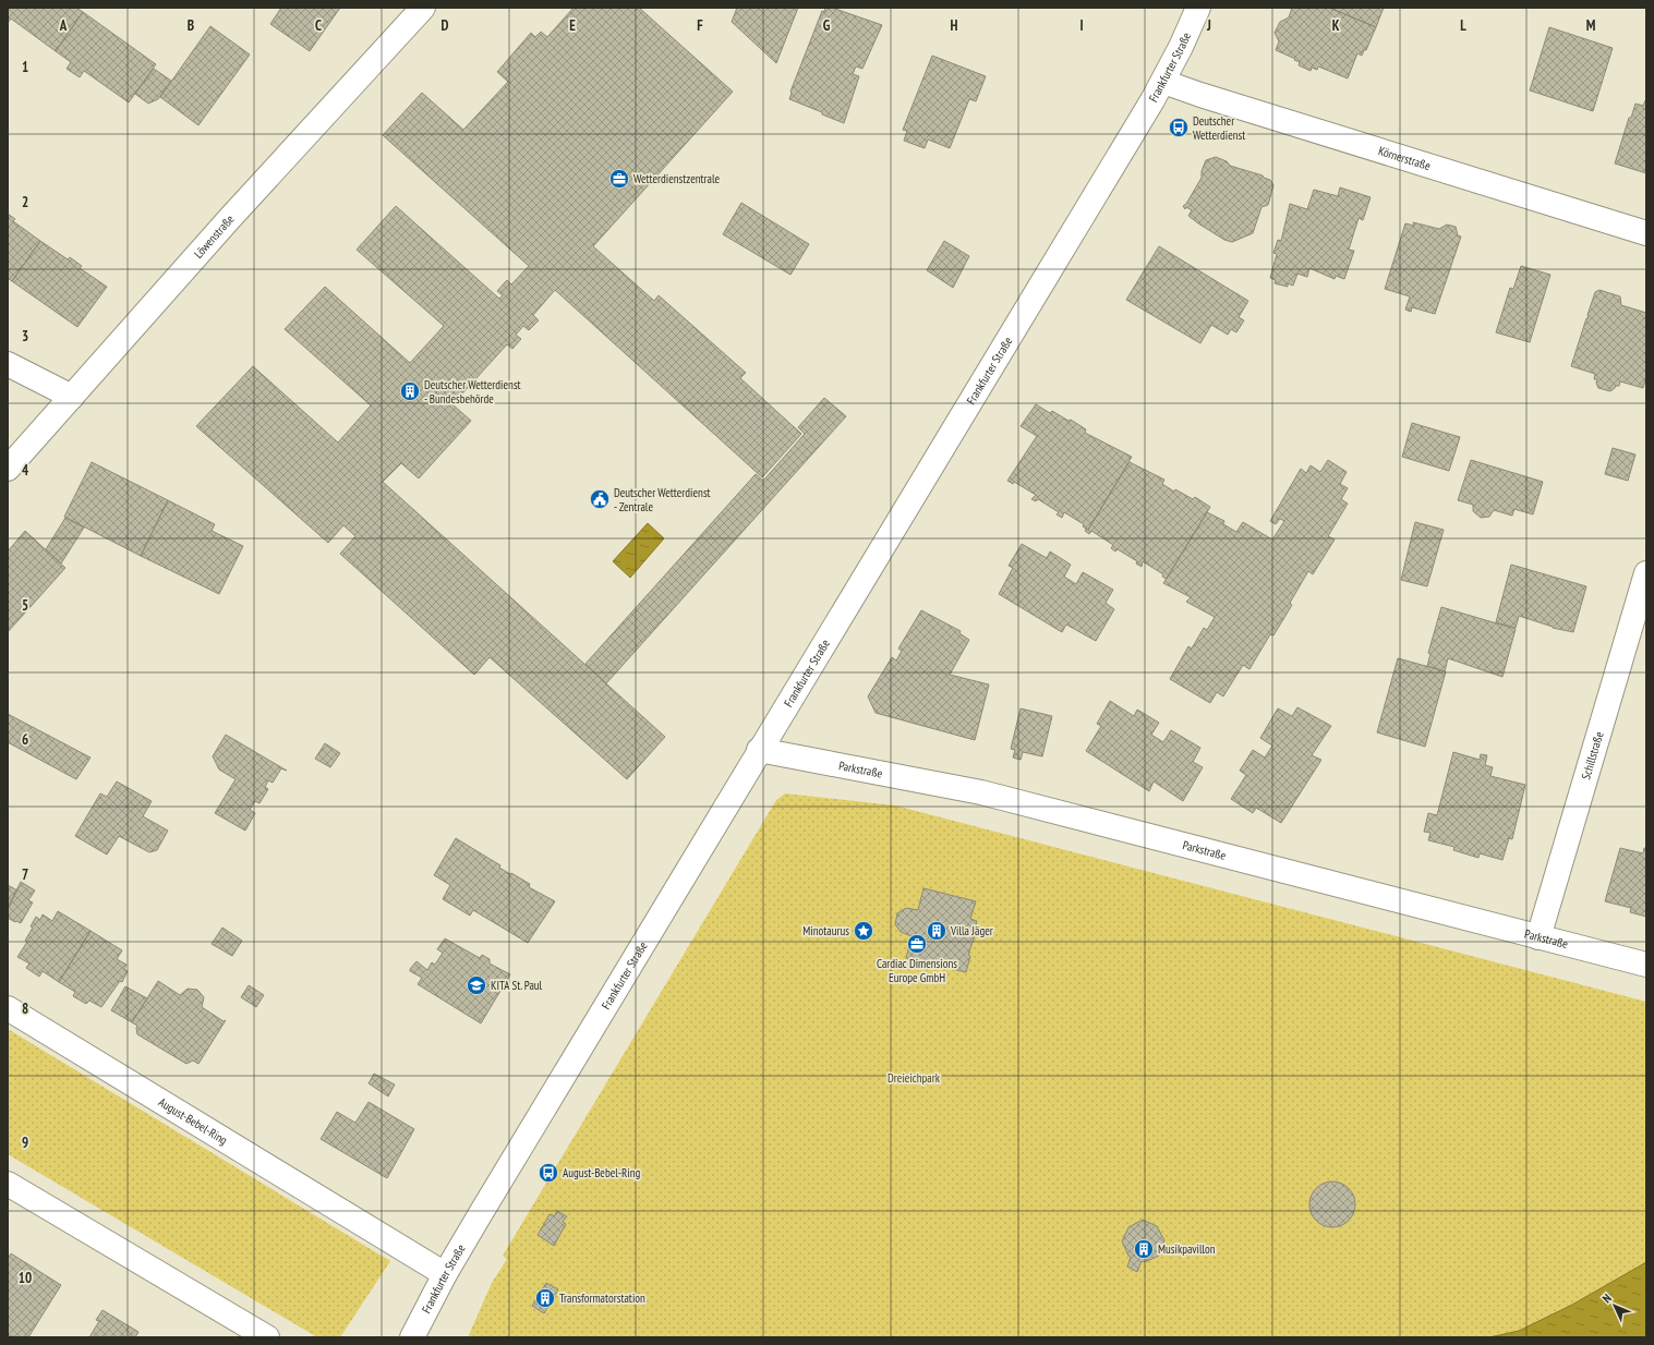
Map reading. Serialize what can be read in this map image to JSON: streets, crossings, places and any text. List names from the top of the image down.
{
  "streets": {
    "street": [
      "Frankfurter Straße",
      "Körnerstraße",
      "Löwenstraße",
      "Schillstraße",
      "Parkstraße",
      "August-Bebel-Ring"
    ]
  },
  "crossings": [
    ["Frankfurter Straße", "Körnerstraße"],
    ["Frankfurter Straße", "Parkstraße"],
    ["Frankfurter Straße", "August-Bebel-Ring"],
    ["Schillstraße", "Parkstraße"]
  ],
  "parks": ["Dreieichpark"],
  "places": {
    "bus stop": ["Deutscher Wetterdienst", "August-Bebel-Ring"],
    "office": ["Wetterdienstzentrale", "Cardiac Dimensions Europe GmbH"],
    "building": [
      "Deutscher Wetterdienst - Bundesbehörde",
      "Villa Jäger",
      "Musikpavillon",
      "Transformatorstation"
    ],
    "public building": ["Deutscher Wetterdienst - Zentrale"],
    "place": ["Minotaurus"],
    "school or university": ["KITA St. Paul"]
  },
  "north": "top left",
  "grid": {
    "columns": [
      "A",
      "B",
      "C",
      "D",
      "E",
      "F",
      "G",
      "H",
      "I",
      "J",
      "K",
      "L",
      "M"
    ],
    "rows": [
      "1",
      "2",
      "3",
      "4",
      "5",
      "6",
      "7",
      "8",
      "9",
      "10"
    ]
  }
}
